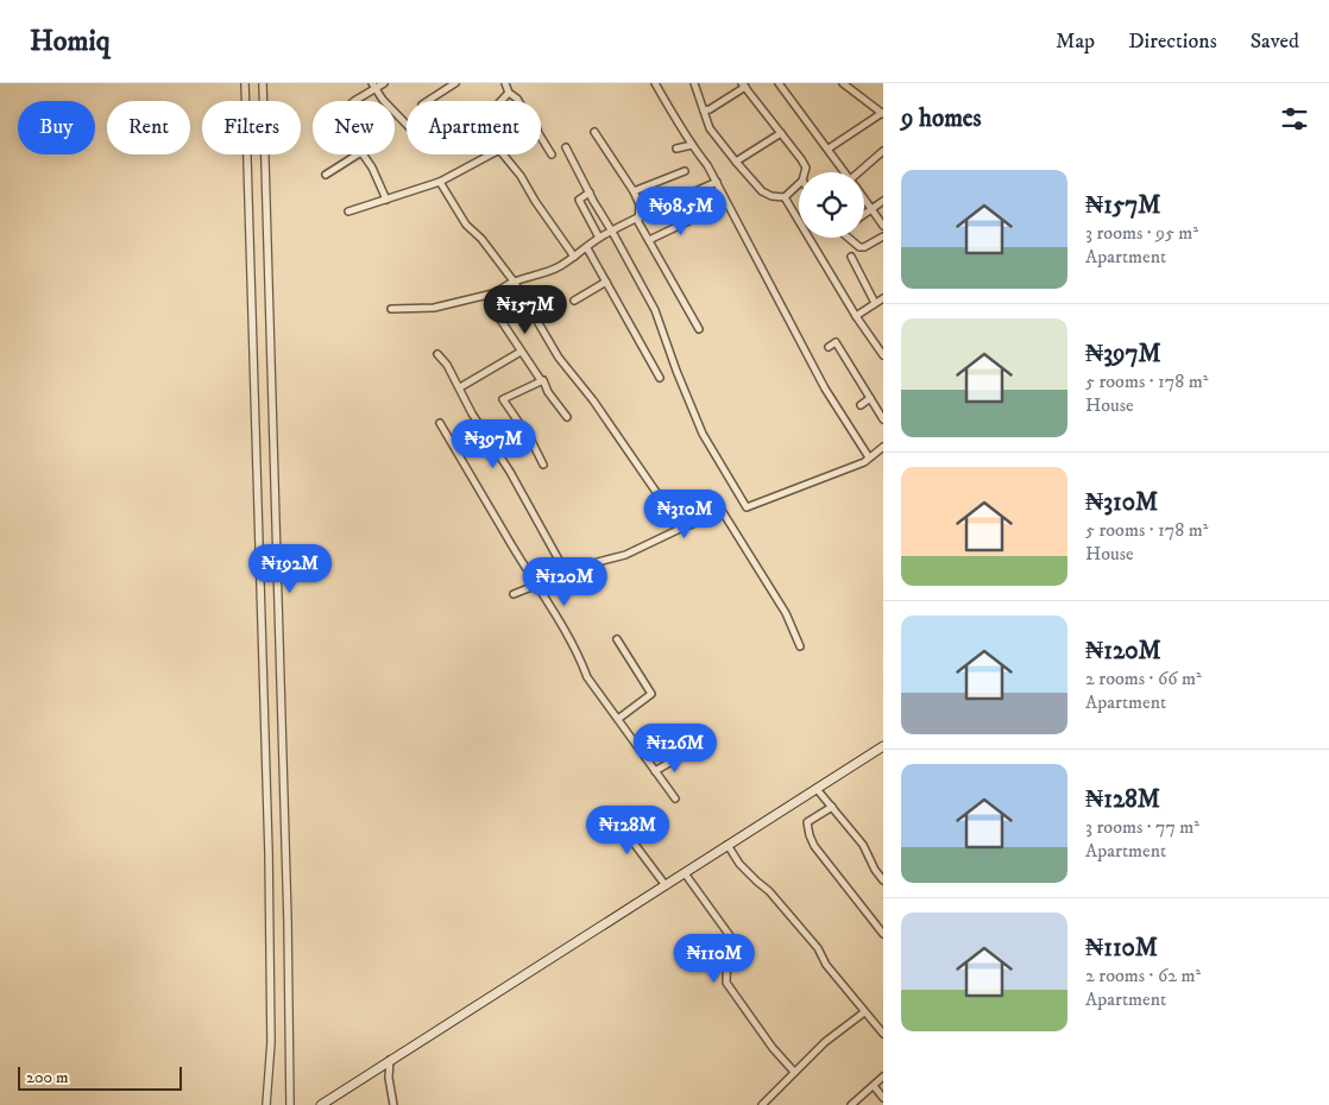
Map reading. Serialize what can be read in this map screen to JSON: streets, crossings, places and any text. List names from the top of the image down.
{
  "scale_bar": "200 m",
  "page": {
    "header": "Homiq",
    "nav": ["Map", "Directions", "Saved"],
    "heading": "9 homes",
    "chip": [
      "Buy",
      "Rent",
      "Filters",
      "New",
      "Apartment"
    ],
    "list": [
      {
        "name": "₦157M",
        "note": "3 rooms · 95 m² · Apartment"
      },
      {
        "name": "₦397M",
        "note": "5 rooms · 178 m² · House"
      },
      {
        "name": "₦310M",
        "note": "5 rooms · 178 m² · House"
      },
      {
        "name": "₦120M",
        "note": "2 rooms · 66 m² · Apartment"
      },
      {
        "name": "₦128M",
        "note": "3 rooms · 77 m² · Apartment"
      },
      {
        "name": "₦110M",
        "note": "2 rooms · 62 m² · Apartment"
      }
    ],
    "price": [
      "₦98.5M",
      "₦157M",
      "₦397M",
      "₦310M",
      "₦192M",
      "₦120M",
      "₦126M",
      "₦128M",
      "₦110M"
    ],
    "scale": "200 m"
  }
}
